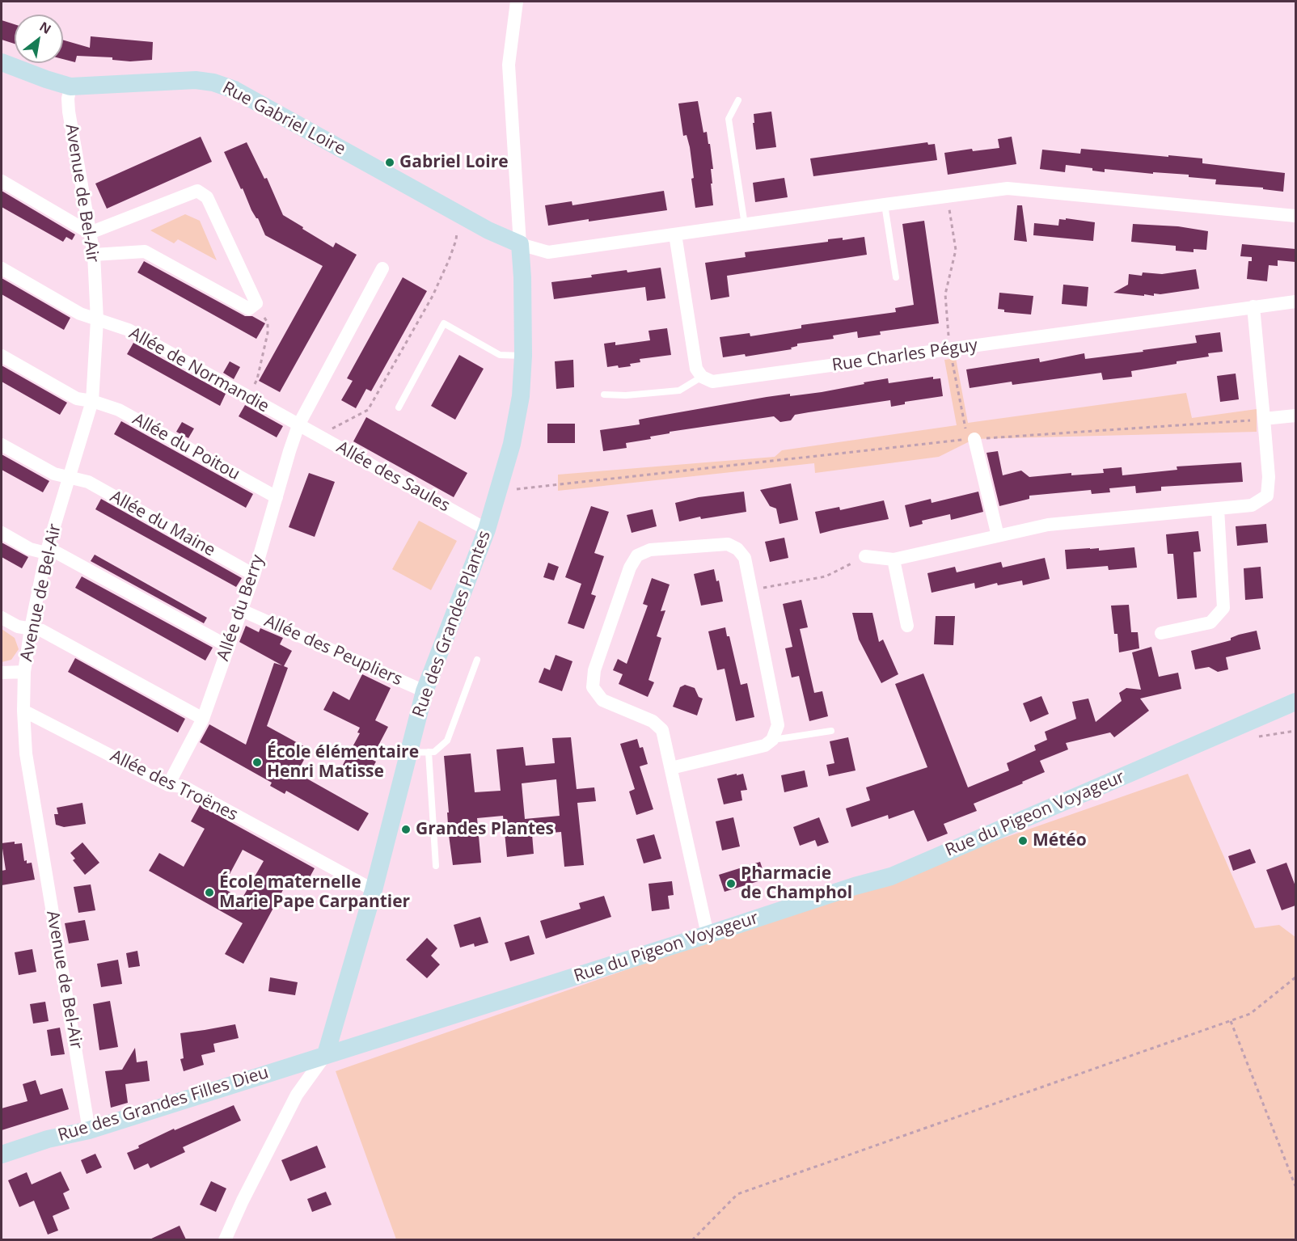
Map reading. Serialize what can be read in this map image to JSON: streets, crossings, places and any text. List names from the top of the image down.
{
  "streets": {
    "street": [
      "Rue Gabriel Loire",
      "Avenue de Bel-Air",
      "Rue Charles Péguy",
      "Allée de Normandie",
      "Allée du Poitou",
      "Allée des Saules",
      "Allée du Maine",
      "Allée du Berry",
      "Rue des Grandes Plantes",
      "Allée des Peupliers",
      "Allée des Troënes",
      "Rue du Pigeon Voyageur",
      "Rue des Grandes Filles Dieu"
    ]
  },
  "crossings": [
    ["Rue Gabriel Loire", "Avenue de Bel-Air"],
    ["Rue Gabriel Loire", "Rue des Grandes Plantes"],
    ["Avenue de Bel-Air", "Allée de Normandie"],
    ["Avenue de Bel-Air", "Allée du Poitou"],
    ["Avenue de Bel-Air", "Allée du Maine"],
    ["Avenue de Bel-Air", "Allée des Troënes"],
    ["Avenue de Bel-Air", "Rue des Grandes Filles Dieu"],
    ["Allée de Normandie", "Allée des Saules"],
    ["Allée de Normandie", "Allée du Berry"],
    ["Allée du Poitou", "Allée du Berry"],
    ["Allée des Saules", "Allée du Berry"],
    ["Allée des Saules", "Rue des Grandes Plantes"],
    ["Allée du Maine", "Allée du Berry"],
    ["Allée du Berry", "Allée des Peupliers"],
    ["Allée du Berry", "Allée des Troënes"],
    ["Rue des Grandes Plantes", "Allée des Peupliers"],
    ["Rue des Grandes Plantes", "Allée des Troënes"],
    ["Rue des Grandes Plantes", "Rue du Pigeon Voyageur"],
    ["Rue des Grandes Plantes", "Rue des Grandes Filles Dieu"],
    ["Rue du Pigeon Voyageur", "Rue des Grandes Filles Dieu"]
  ],
  "places": [
    "Gabriel Loire",
    "École élémentaire Henri Matisse",
    "Grandes Plantes",
    "Météo",
    "Pharmacie de Champhol",
    "École maternelle Marie Pape Carpantier"
  ],
  "north": "top right"
}
